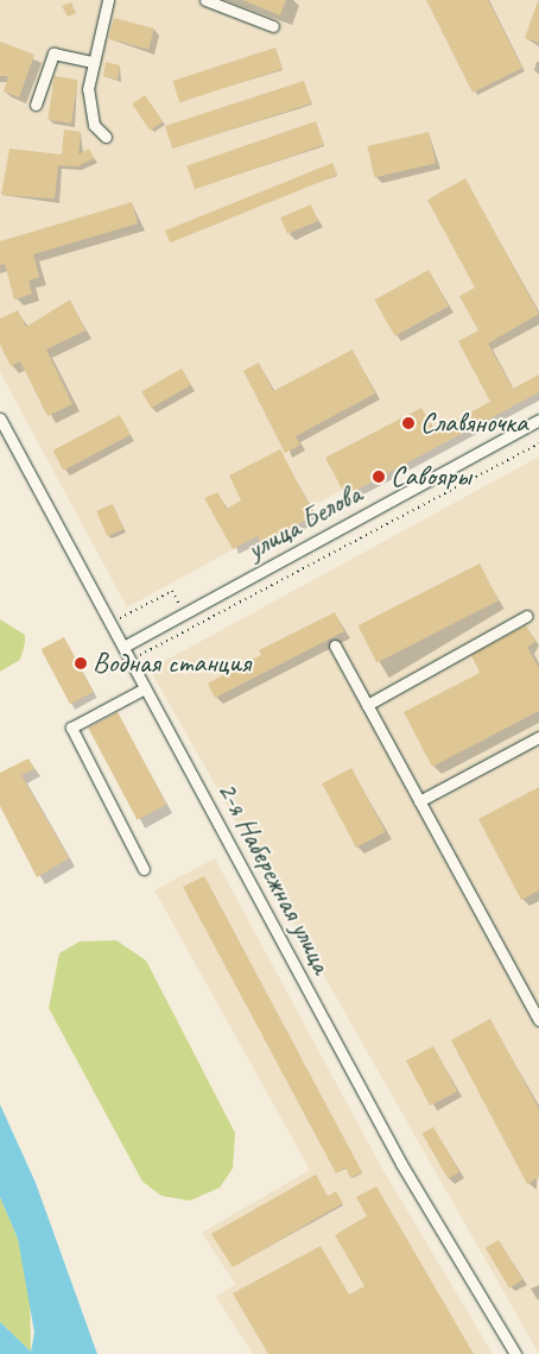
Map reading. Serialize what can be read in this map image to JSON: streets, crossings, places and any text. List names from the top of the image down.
{
  "streets": {
    "street": ["улица Белова", "2-я Набережная улица"]
  },
  "crossings": [
    ["улица Белова", "2-я Набережная улица"]
  ],
  "places": ["Славяночка", "Савояры", "Водная станция"]
}
